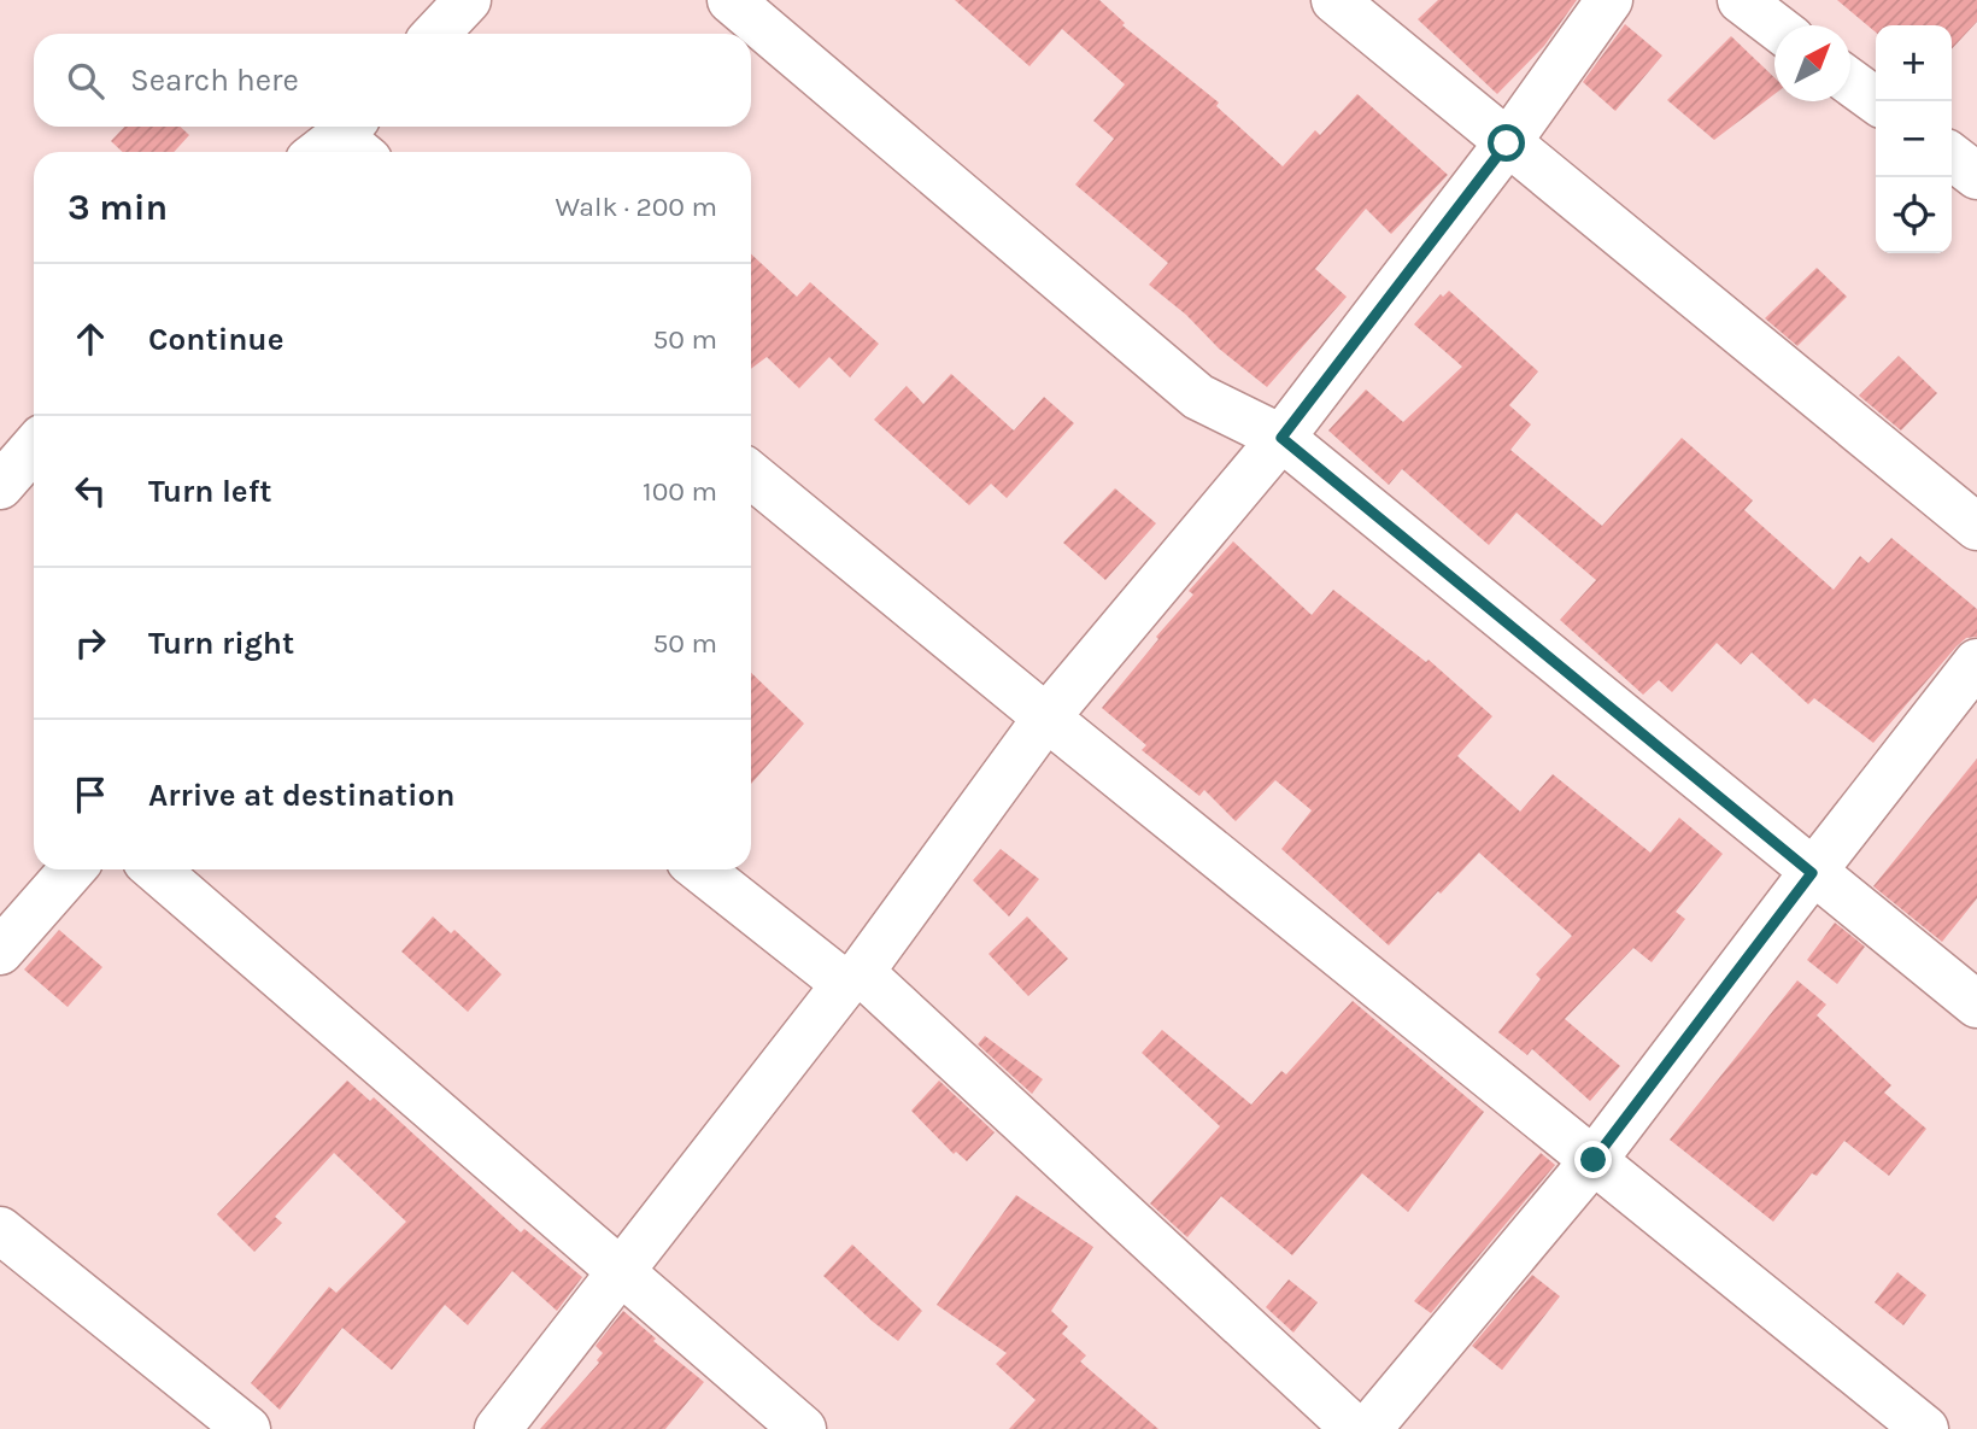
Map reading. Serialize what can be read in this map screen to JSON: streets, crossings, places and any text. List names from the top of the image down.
{
  "north": "top right",
  "page": {
    "map_buttons": ["+", "−"],
    "search": "Search here",
    "heading": ["3 min", "Walk · 200 m"],
    "list": [
      ["Continue", "50 m"],
      ["Turn left", "100 m"],
      ["Turn right", "50 m"],
      "Arrive at destination"
    ]
  }
}
